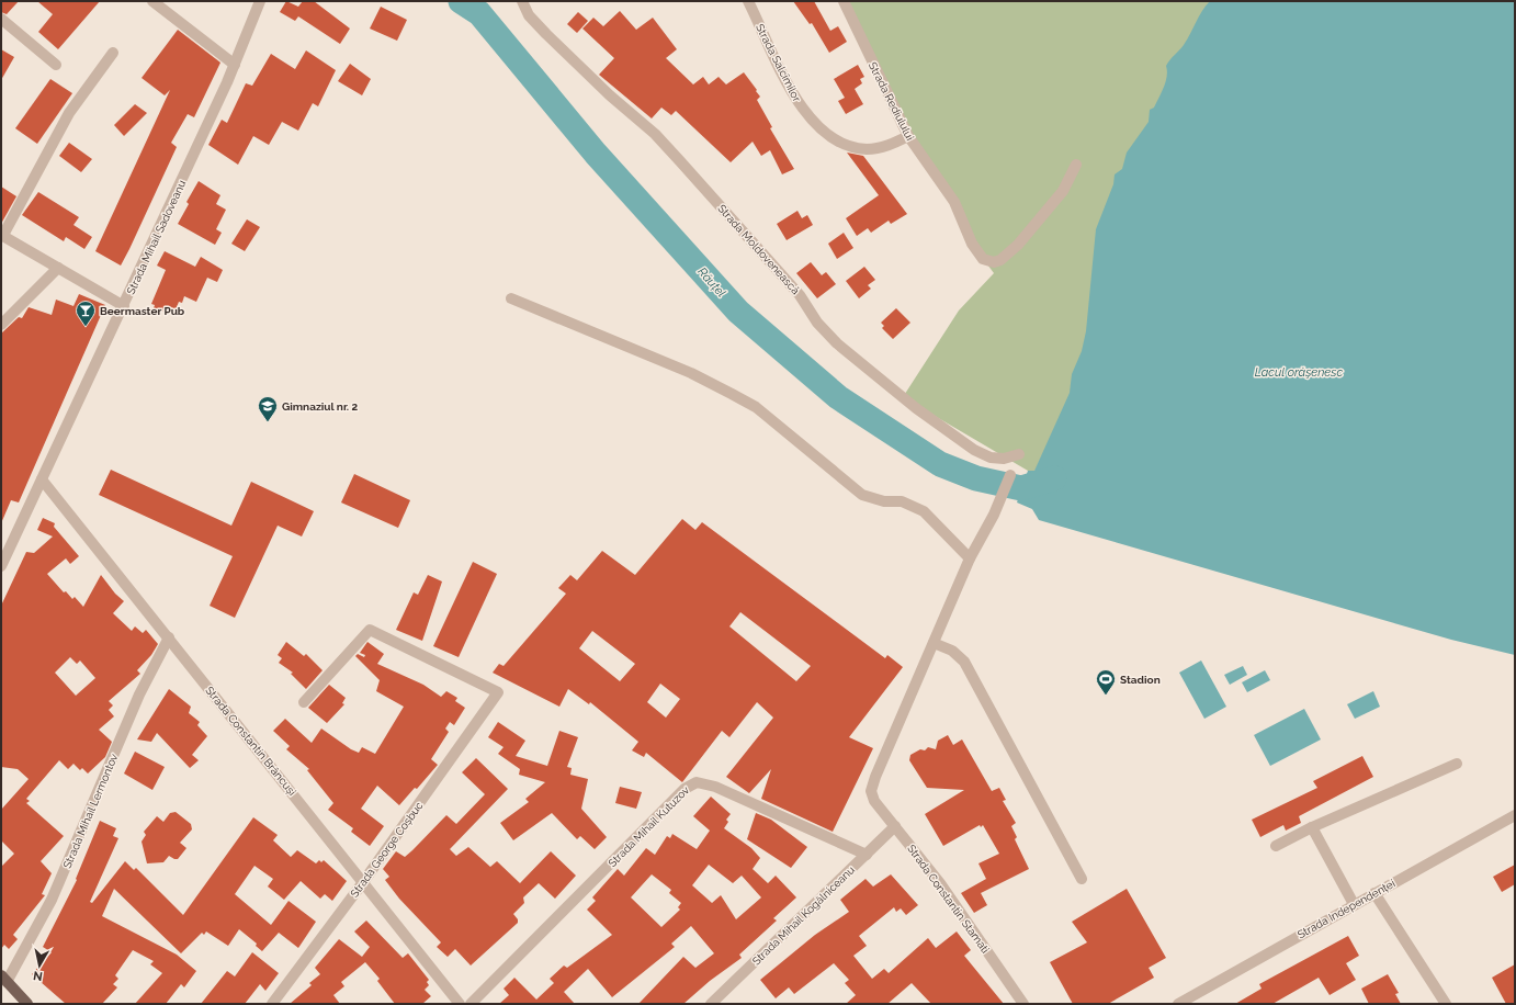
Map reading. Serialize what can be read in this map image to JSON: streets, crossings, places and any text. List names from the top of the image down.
{
  "streets": {
    "street": [
      "Strada Salcîmilor",
      "Strada Rediulului",
      "Strada Mihail Sadoveanu",
      "Strada Moldovenească",
      "Strada Constantin Brâncuși",
      "Strada Mihail Lermontov",
      "Strada Mihail Kutuzov",
      "Strada George Coșbuc",
      "Strada Constantin Stamati",
      "Strada Independenței",
      "Strada Mihail Kogălniceanu"
    ]
  },
  "crossings": [
    ["Strada Salcîmilor", "Strada Rediulului"],
    ["Strada Mihail Sadoveanu", "Strada Constantin Brâncuși"],
    ["Strada Constantin Brâncuși", "Strada Mihail Lermontov"],
    ["Strada Constantin Brâncuși", "Strada George Coșbuc"],
    ["Strada Mihail Kutuzov", "Strada Mihail Kogălniceanu"],
    ["Strada Constantin Stamati", "Strada Mihail Kogălniceanu"]
  ],
  "water": ["Răuțel", "Lacul orăşenesc"],
  "places": {
    "bar": ["Beermaster Pub"],
    "school or university": ["Gimnaziul nr. 2"],
    "sports": ["Stadion"]
  },
  "north": "bottom"
}
